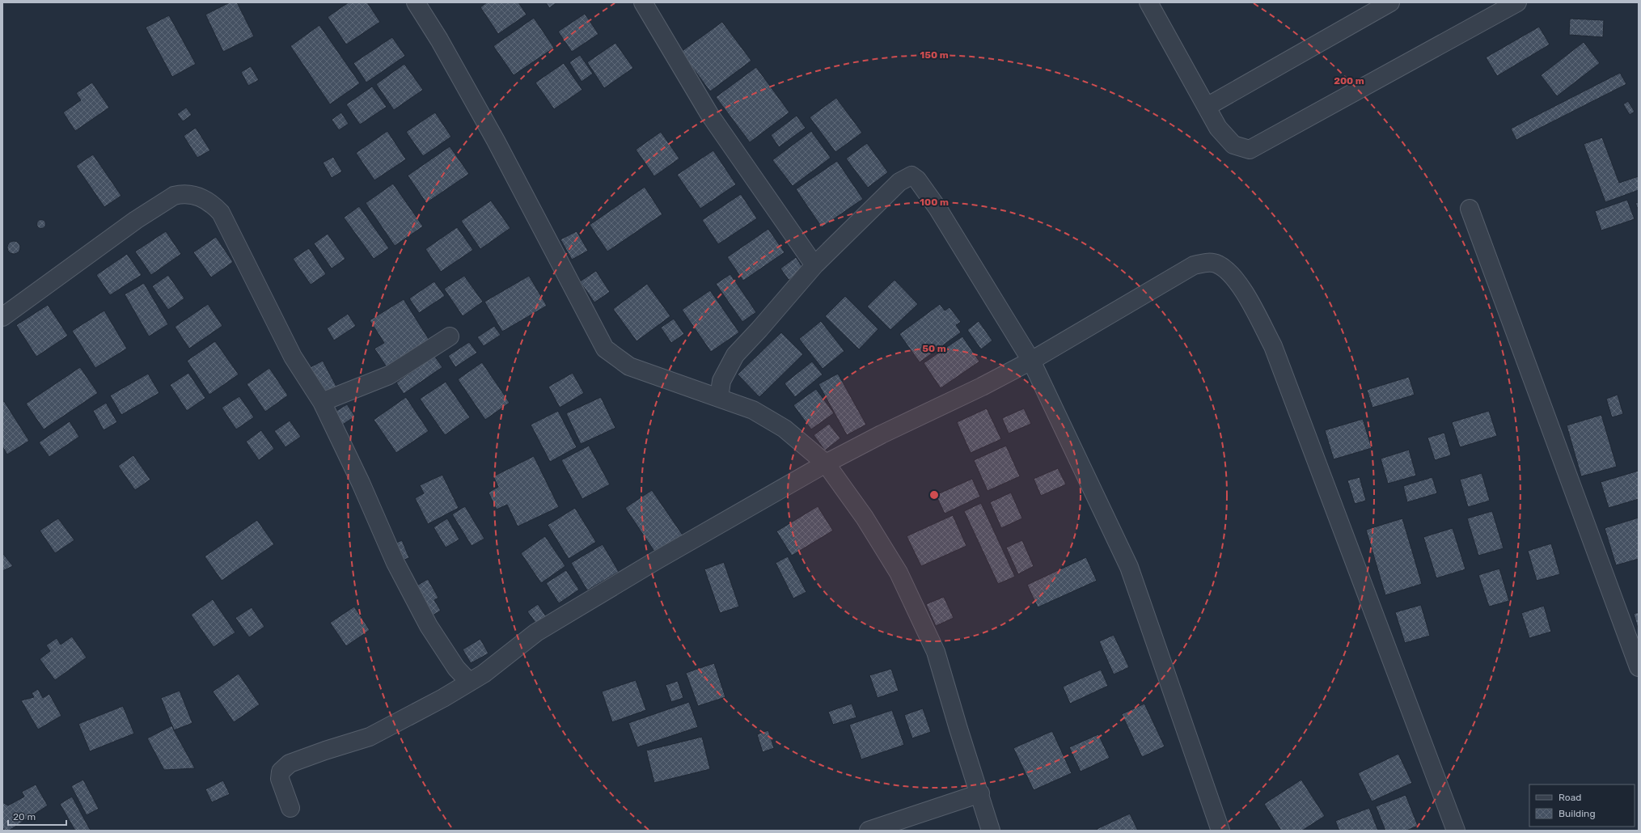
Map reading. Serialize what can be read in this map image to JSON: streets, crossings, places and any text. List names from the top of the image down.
{
  "legend": ["Road", "Building"],
  "scale_bar": "20 m",
  "rings": [
    "150 m",
    "200 m",
    "100 m",
    "50 m"
  ]
}
